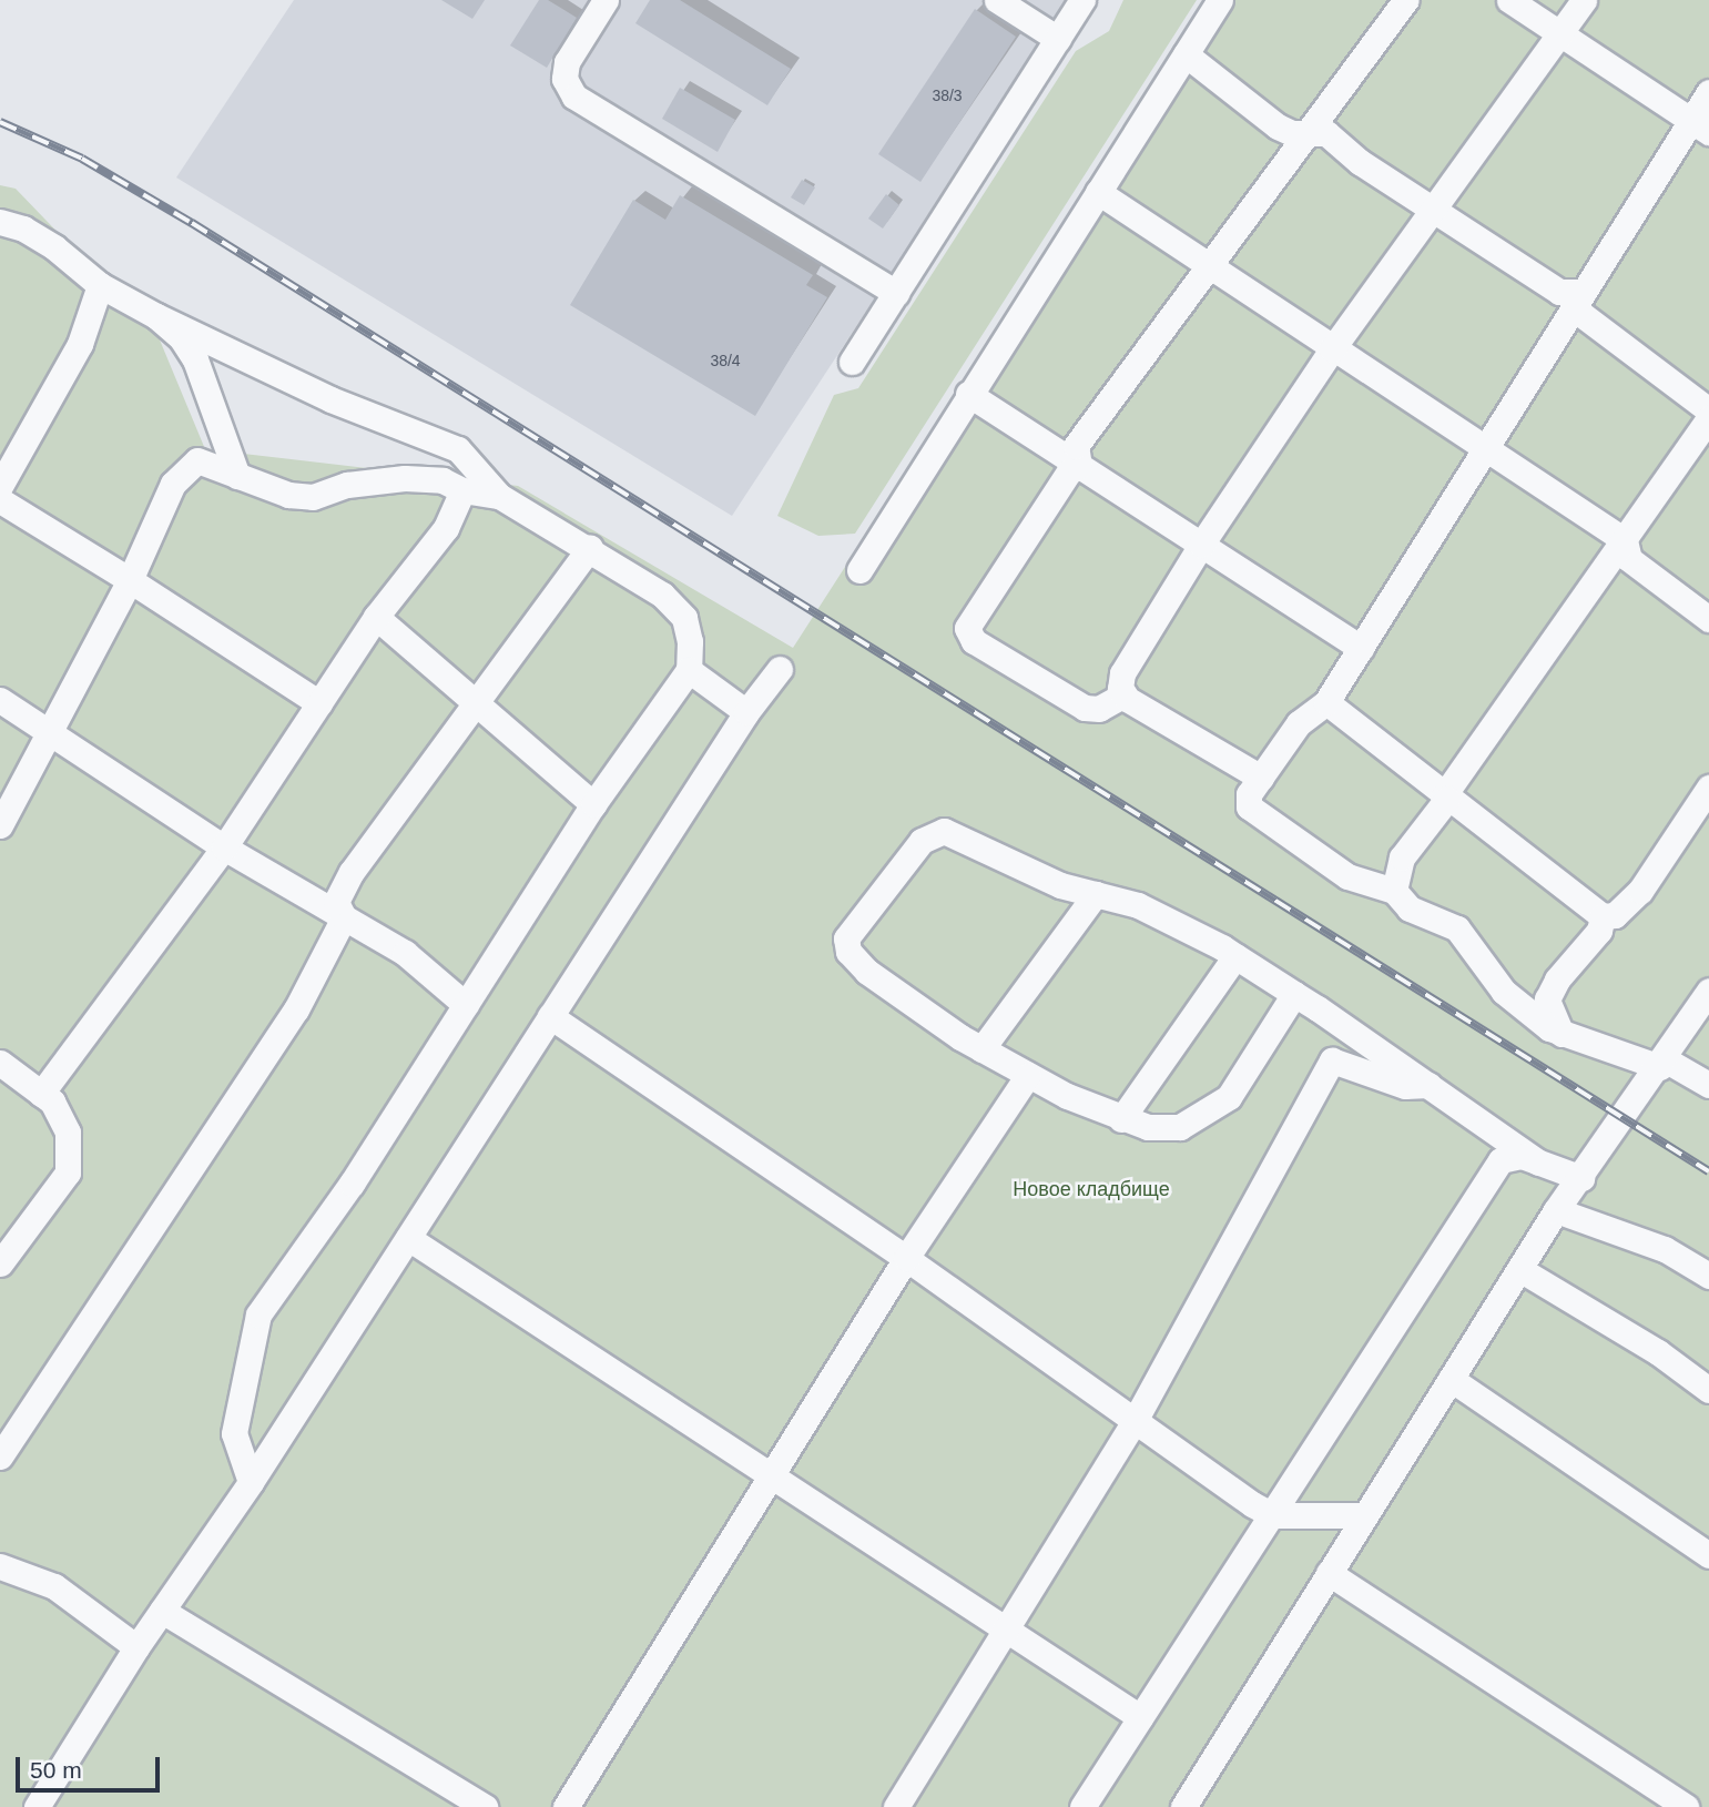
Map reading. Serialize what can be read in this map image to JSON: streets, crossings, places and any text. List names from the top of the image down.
{
  "parks": ["Новое кладбище"],
  "house_numbers": ["38/3", "38/4"],
  "scale_bar": "50 m"
}
